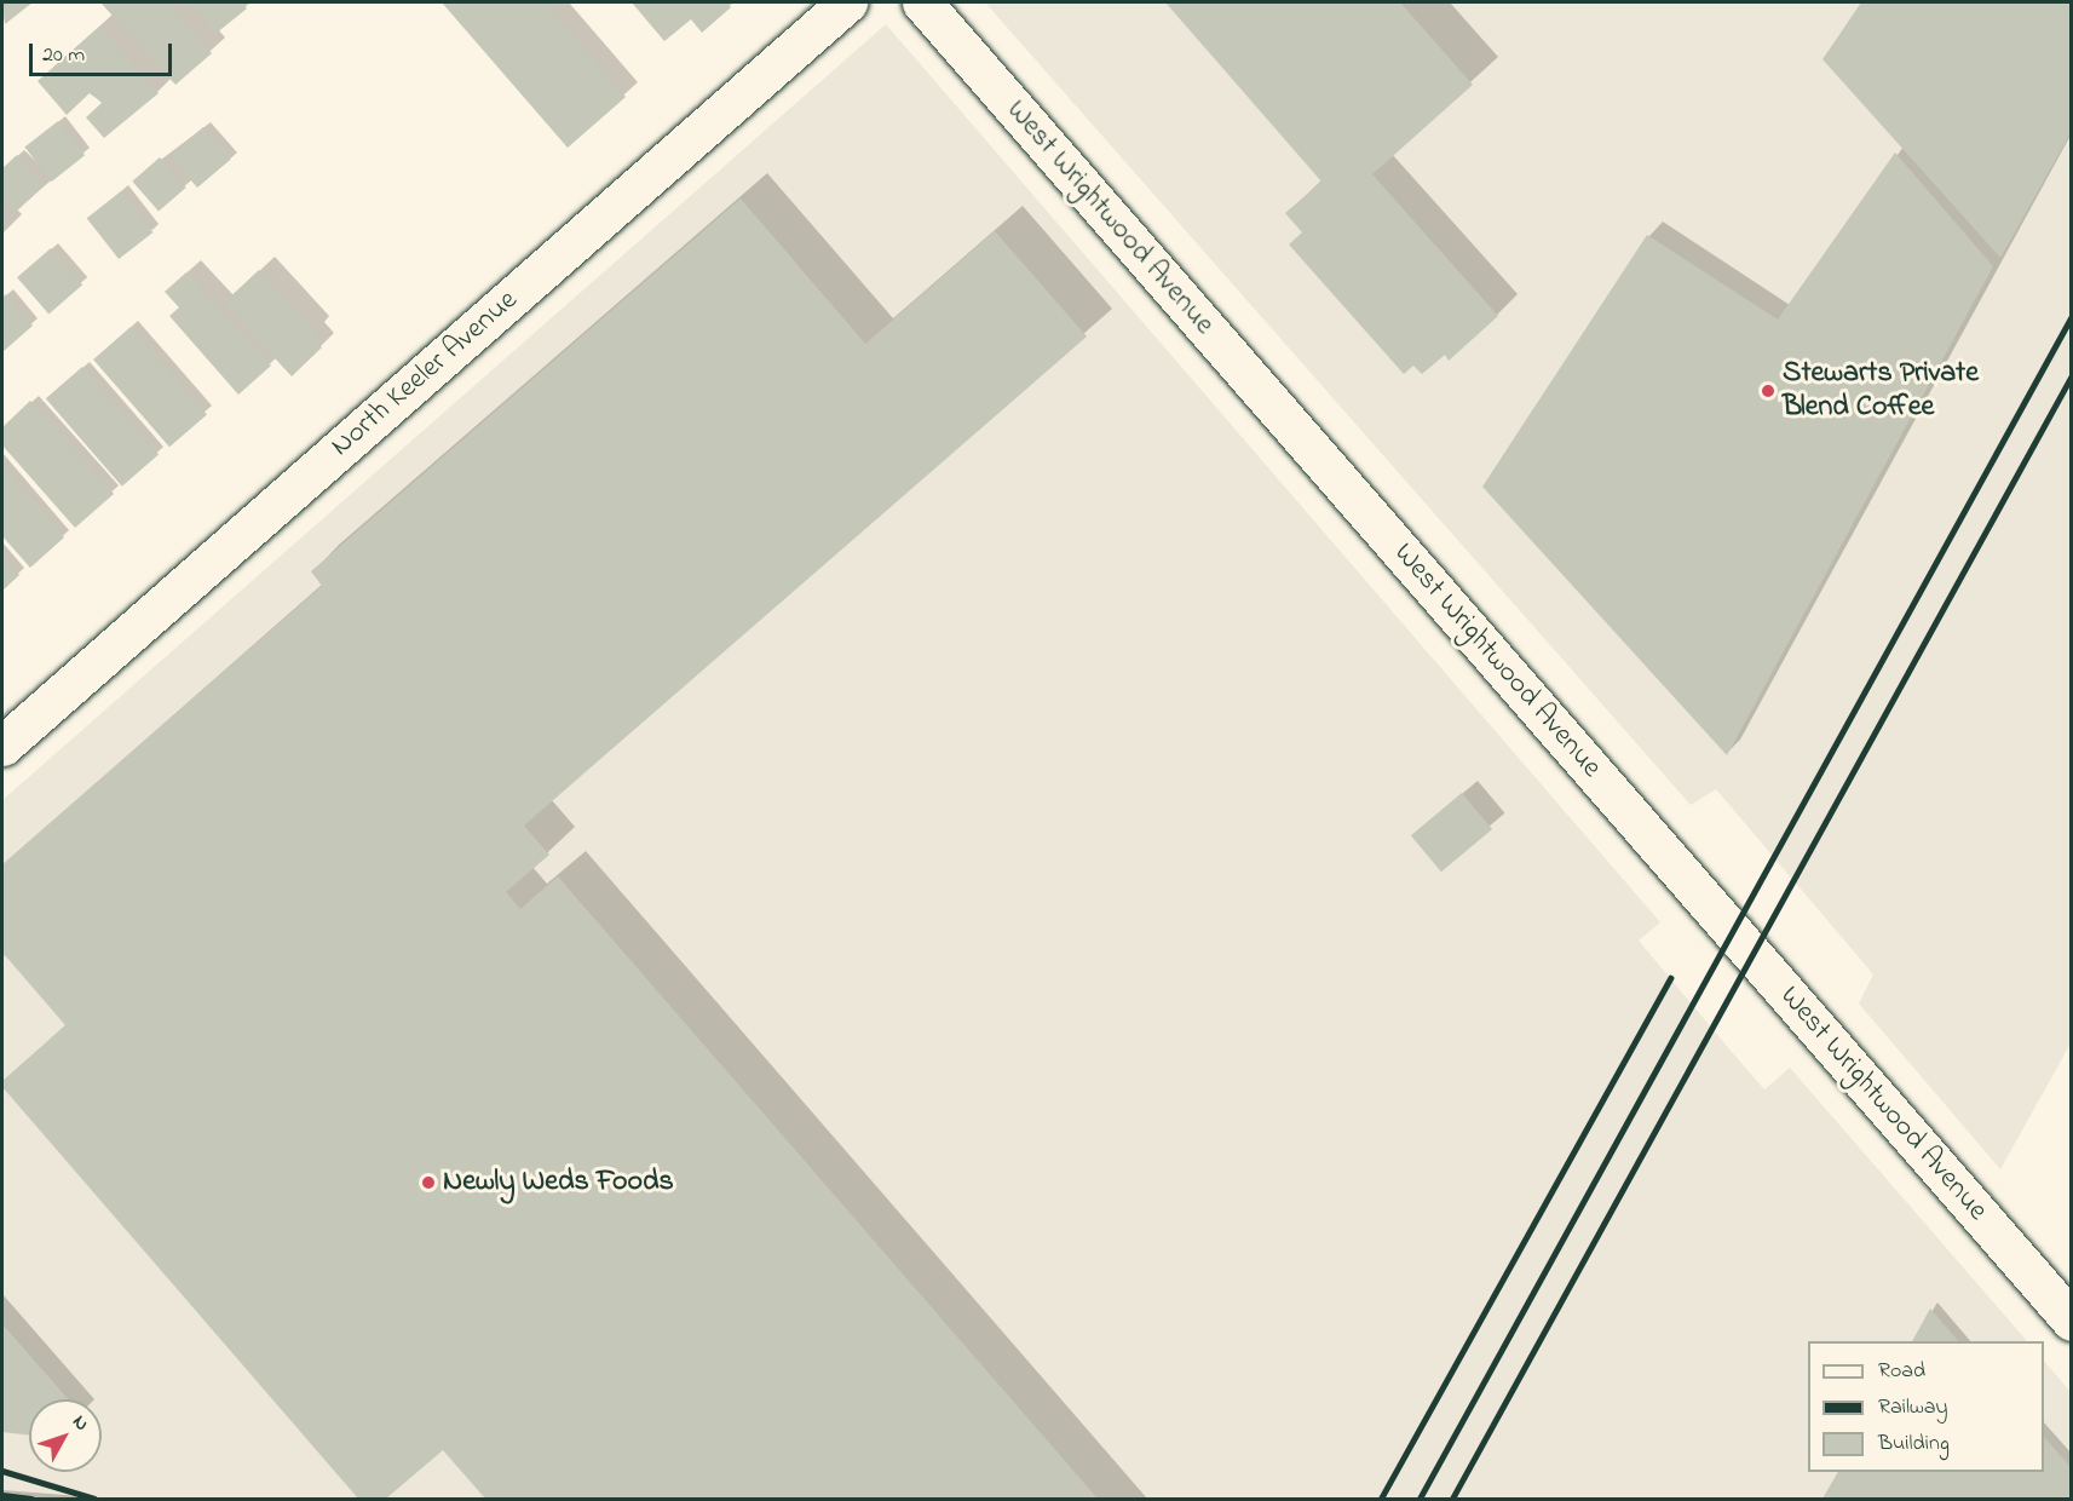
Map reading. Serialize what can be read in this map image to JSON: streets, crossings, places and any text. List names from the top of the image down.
{
  "streets": {
    "street": ["West Wrightwood Avenue", "North Keeler Avenue"]
  },
  "places": ["Stewarts Private Blend Coffee", "Newly Weds Foods"],
  "legend": ["Road", "Railway", "Building"],
  "scale_bar": "20 m",
  "north": "top right"
}
